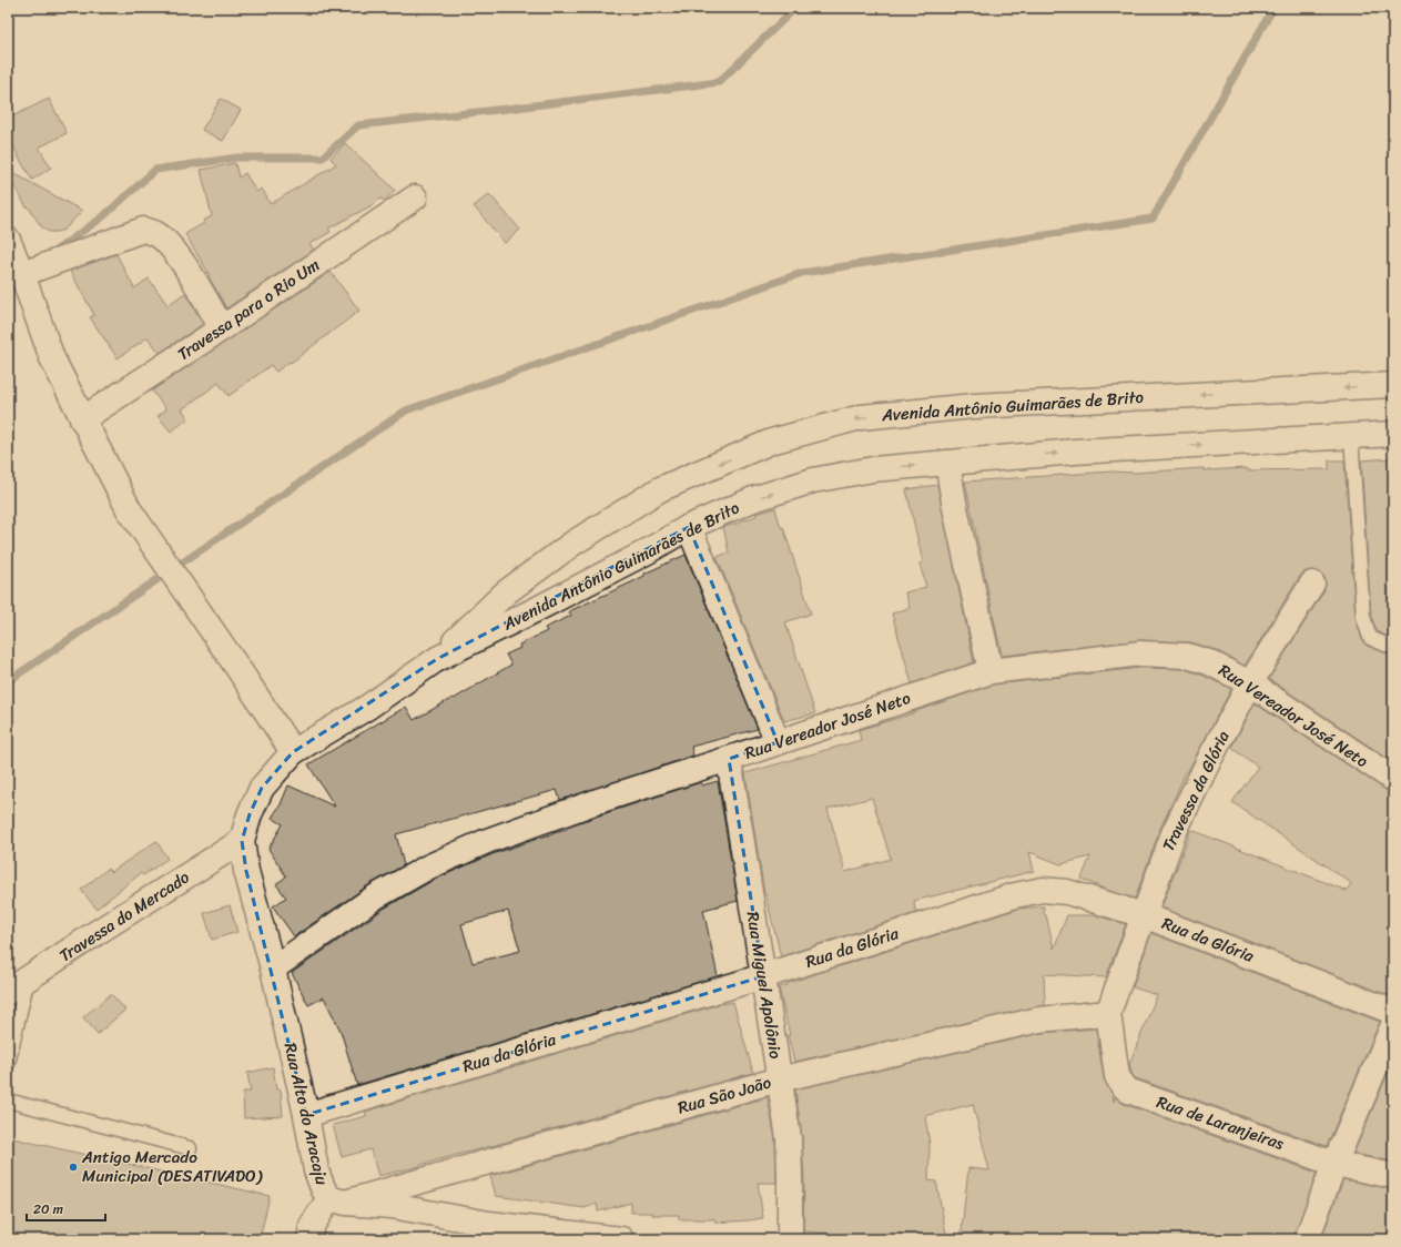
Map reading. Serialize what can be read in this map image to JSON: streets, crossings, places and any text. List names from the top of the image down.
{
  "streets": {
    "street": [
      "Travessa para o Rio Um",
      "Avenida Antônio Guimarães de Brito",
      "Rua Vereador José Neto",
      "Travessa da Glória",
      "Travessa do Mercado",
      "Rua da Glória",
      "Rua Miguel Apolônio",
      "Rua São João",
      "Rua Alto do Aracaju",
      "Rua de Laranjeiras"
    ]
  },
  "crossings": [
    ["Avenida Antônio Guimarães de Brito", "Rua Alto do Aracaju"],
    ["Rua Vereador José Neto", "Travessa da Glória"],
    ["Rua Vereador José Neto", "Rua Miguel Apolônio"],
    ["Rua Vereador José Neto", "Rua Alto do Aracaju"],
    ["Travessa da Glória", "Rua da Glória"],
    ["Travessa da Glória", "Rua São João"],
    ["Travessa da Glória", "Rua de Laranjeiras"],
    ["Travessa do Mercado", "Rua Alto do Aracaju"],
    ["Rua da Glória", "Rua Miguel Apolônio"],
    ["Rua da Glória", "Rua Alto do Aracaju"],
    ["Rua Miguel Apolônio", "Rua São João"],
    ["Rua São João", "Rua Alto do Aracaju"],
    ["Rua São João", "Rua de Laranjeiras"]
  ],
  "places": ["Antigo Mercado Municipal (DESATIVADO)"],
  "scale_bar": "20 m"
}
